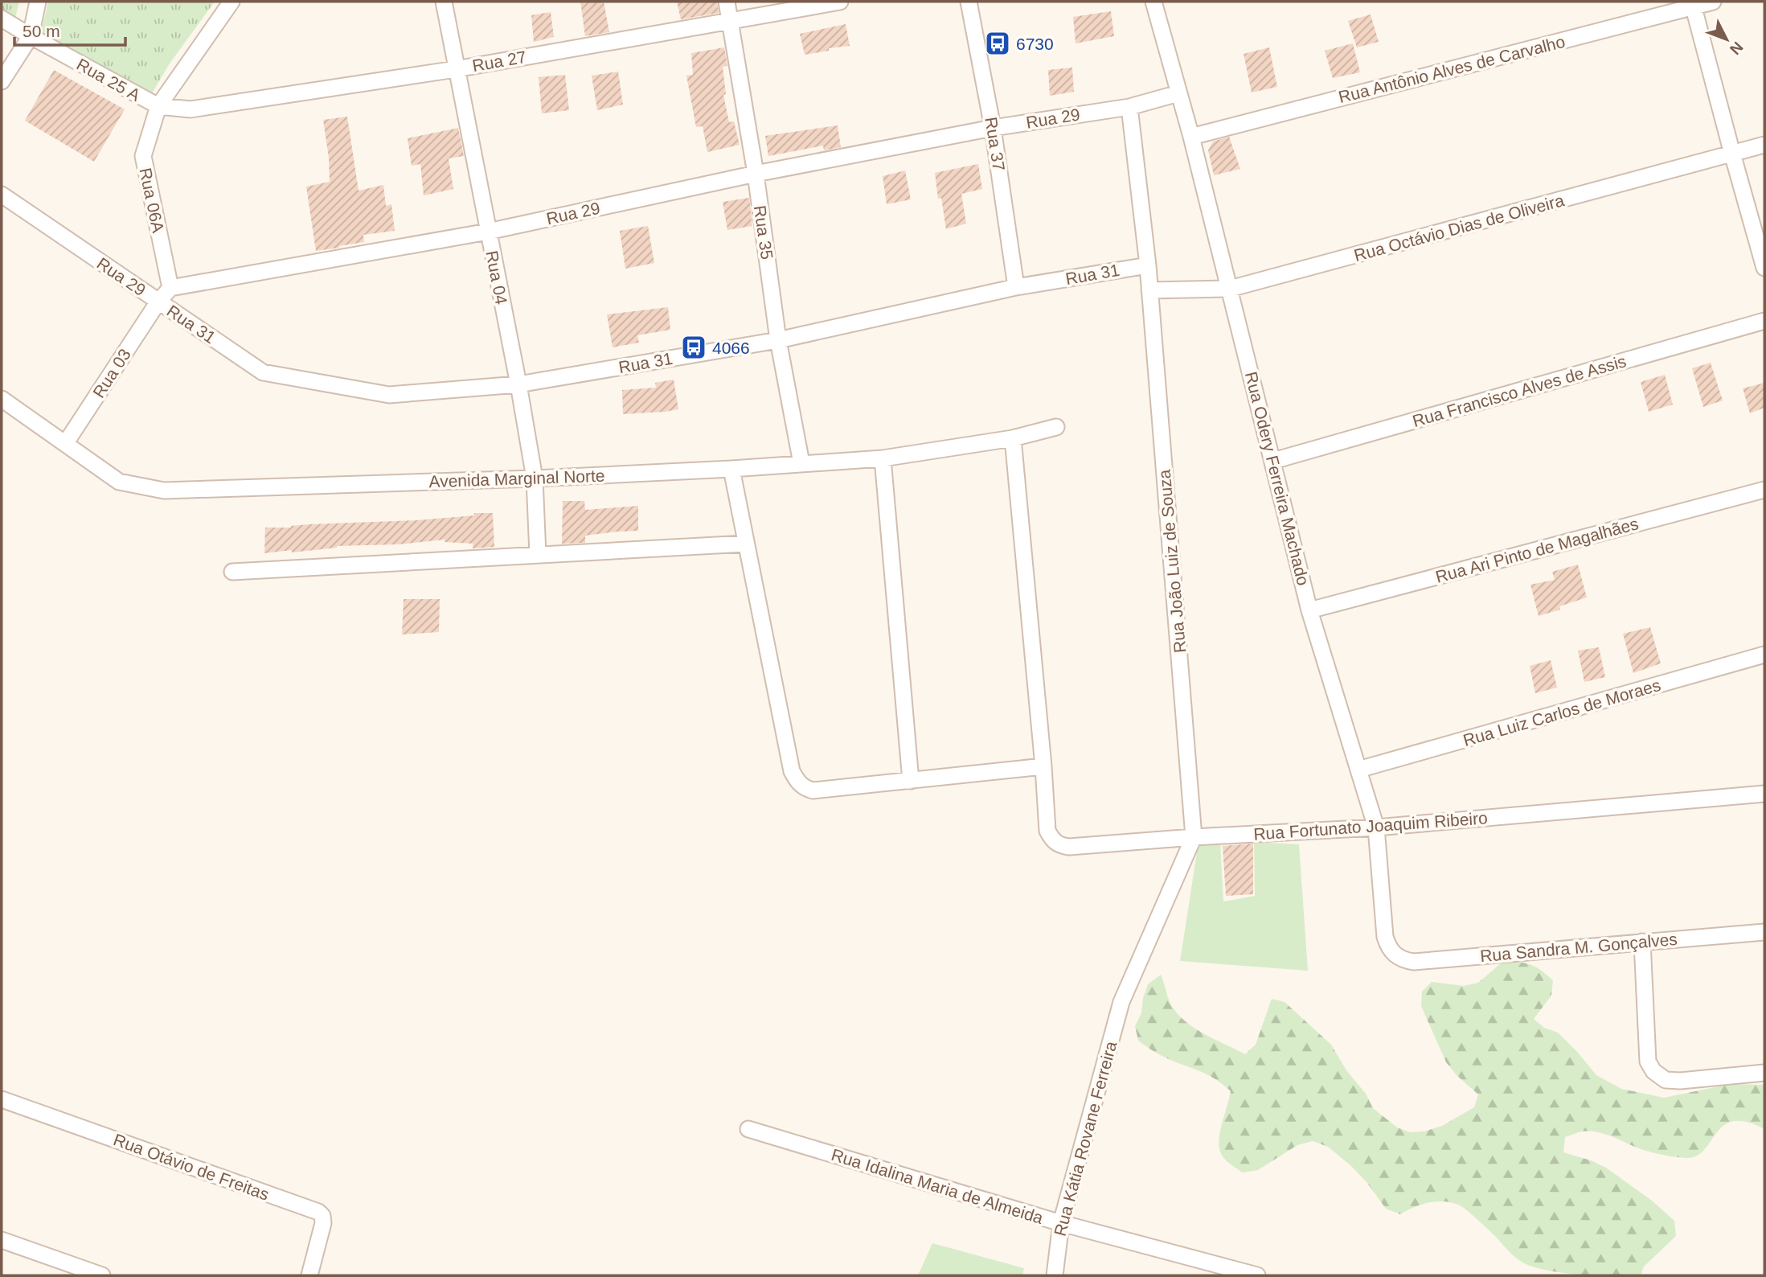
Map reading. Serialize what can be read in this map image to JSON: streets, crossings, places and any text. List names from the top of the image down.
{
  "streets": {
    "street": [
      "Rua 27",
      "Rua Antônio Alves de Carvalho",
      "Rua 25 A",
      "Rua 29",
      "Rua 37",
      "Rua 06A",
      "Rua Octávio Dias de Oliveira",
      "Rua 35",
      "Rua 31",
      "Rua 04",
      "Rua 03",
      "Rua Francisco Alves de Assis",
      "Avenida Marginal Norte",
      "Rua Odery Ferreira Machado",
      "Rua Ari Pinto de Magalhães",
      "Rua João Luiz de Souza",
      "Rua Luiz Carlos de Moraes",
      "Rua Fortunato Joaquim Ribeiro",
      "Rua Sandra M. Gonçalves",
      "Rua Kátia Rovane Ferreira",
      "Rua Otávio de Freitas",
      "Rua Idalina Maria de Almeida"
    ]
  },
  "crossings": [
    ["Rua 27", "Rua 25 A"],
    ["Rua 27", "Rua 06A"],
    ["Rua 27", "Rua 35"],
    ["Rua 27", "Rua 04"],
    ["Rua Antônio Alves de Carvalho", "Rua Odery Ferreira Machado"],
    ["Rua 25 A", "Rua 06A"],
    ["Rua 29", "Rua 37"],
    ["Rua 29", "Rua 06A"],
    ["Rua 29", "Rua 35"],
    ["Rua 29", "Rua 31"],
    ["Rua 29", "Rua 04"],
    ["Rua 29", "Rua 03"],
    ["Rua 29", "Rua Odery Ferreira Machado"],
    ["Rua 29", "Rua João Luiz de Souza"],
    ["Rua 37", "Rua 31"],
    ["Rua Octávio Dias de Oliveira", "Rua Odery Ferreira Machado"],
    ["Rua Octávio Dias de Oliveira", "Rua João Luiz de Souza"],
    ["Rua 35", "Rua 31"],
    ["Rua 35", "Avenida Marginal Norte"],
    ["Rua 31", "Rua 04"],
    ["Rua 31", "Rua 03"],
    ["Rua 31", "Rua João Luiz de Souza"],
    ["Rua 04", "Avenida Marginal Norte"],
    ["Rua 03", "Avenida Marginal Norte"],
    ["Rua Francisco Alves de Assis", "Rua Odery Ferreira Machado"],
    ["Rua Odery Ferreira Machado", "Rua Ari Pinto de Magalhães"],
    ["Rua Odery Ferreira Machado", "Rua Luiz Carlos de Moraes"],
    ["Rua Odery Ferreira Machado", "Rua Fortunato Joaquim Ribeiro"],
    ["Rua Odery Ferreira Machado", "Rua Sandra M. Gonçalves"],
    ["Rua João Luiz de Souza", "Rua Fortunato Joaquim Ribeiro"],
    ["Rua João Luiz de Souza", "Rua Kátia Rovane Ferreira"],
    ["Rua Kátia Rovane Ferreira", "Rua Idalina Maria de Almeida"]
  ],
  "places": {
    "bus stop": ["6730", "4066"]
  },
  "scale_bar": "50 m",
  "north": "bottom right"
}
